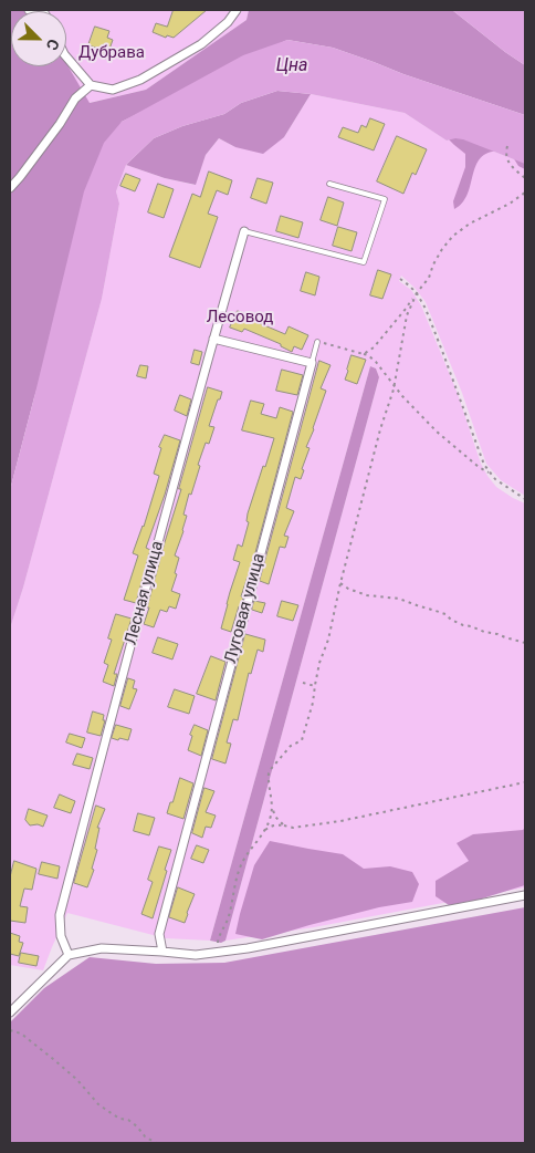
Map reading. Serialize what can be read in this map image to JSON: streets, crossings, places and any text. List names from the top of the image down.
{
  "streets": {
    "street": ["Лесная улица", "Луговая улица"]
  },
  "water": ["Цна"],
  "parks": ["Дубрава", "Лесовод"],
  "north": "bottom right"
}
